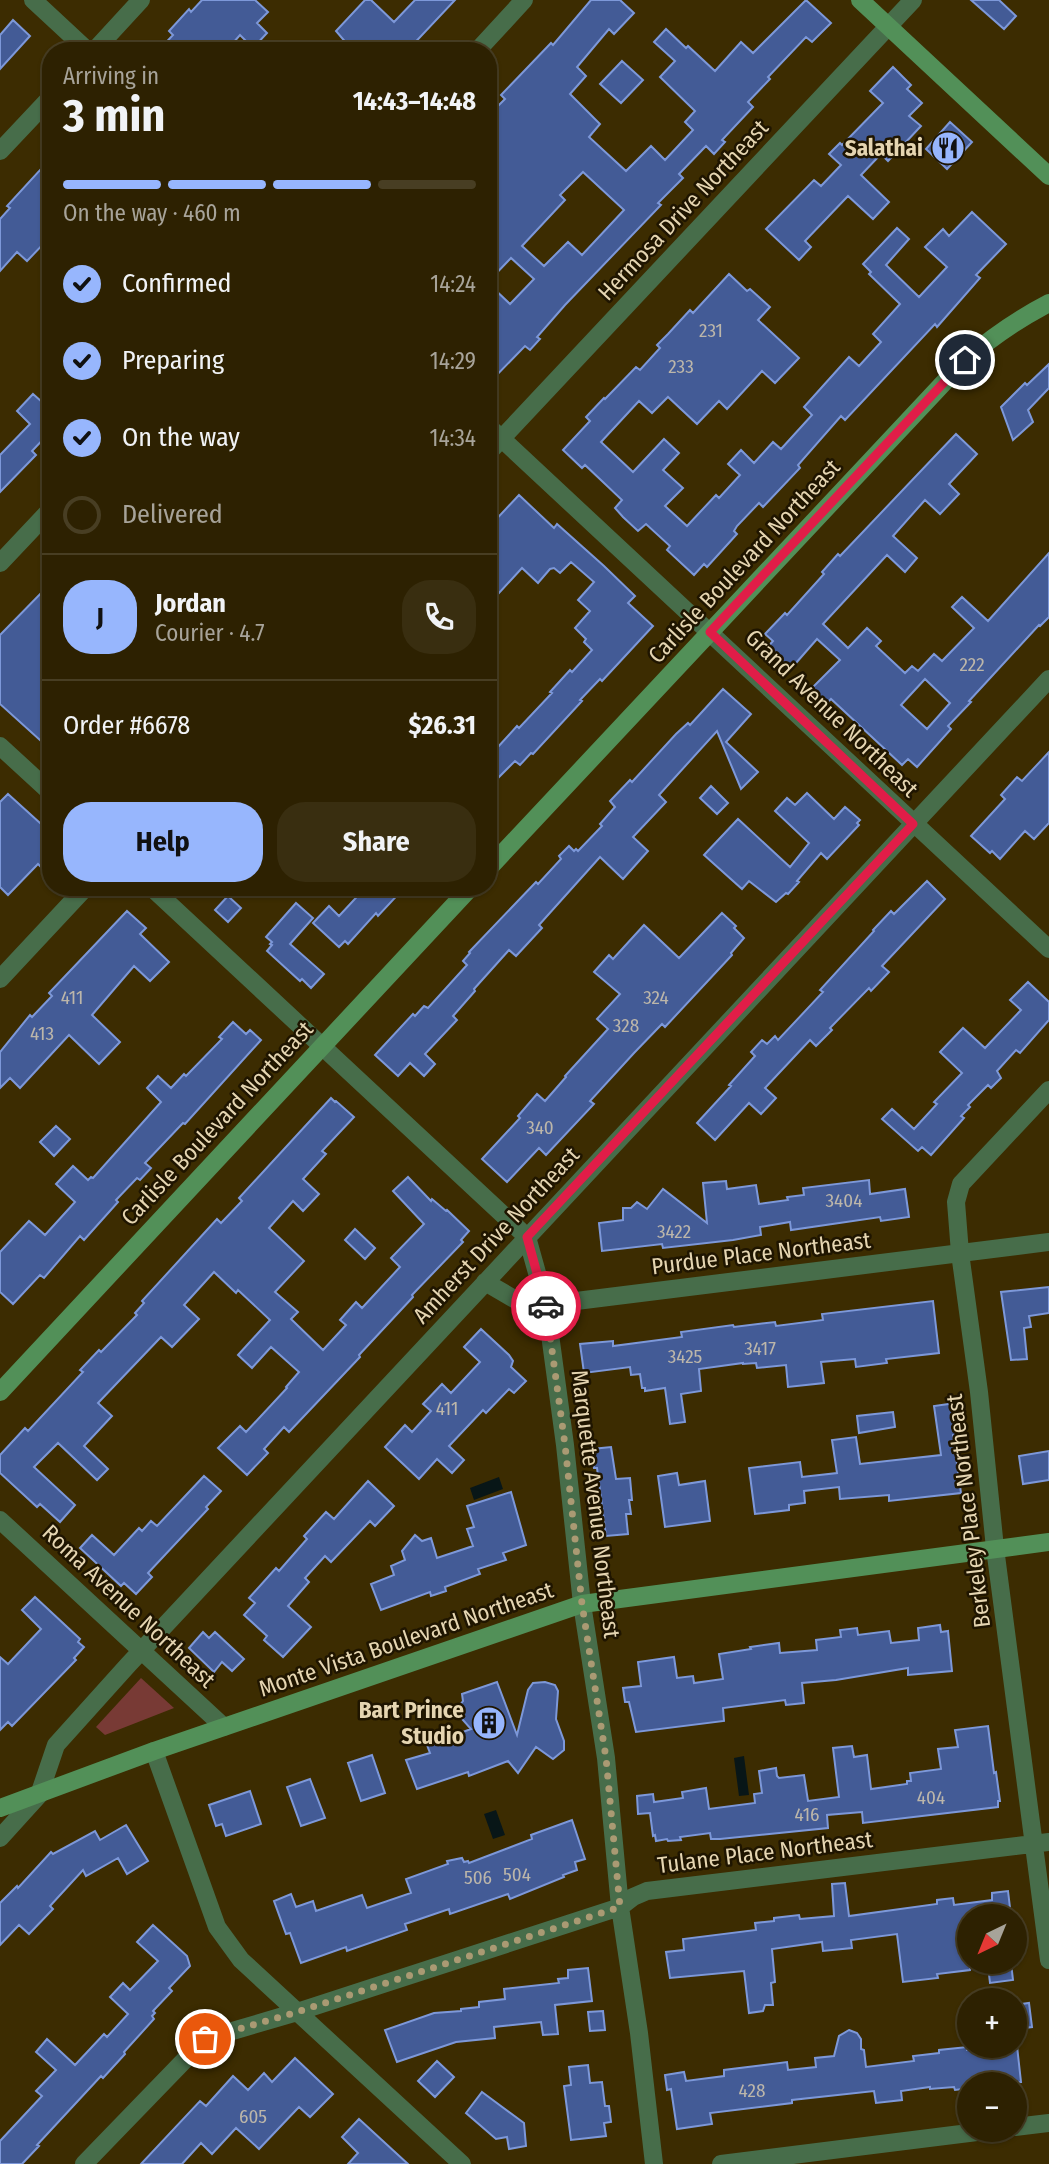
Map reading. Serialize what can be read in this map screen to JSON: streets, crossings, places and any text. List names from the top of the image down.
{
  "streets": {
    "street": [
      "Hermosa Drive Northeast",
      "Carlisle Boulevard Northeast",
      "Grand Avenue Northeast",
      "Amherst Drive Northeast",
      "Purdue Place Northeast",
      "Marquette Avenue Northeast",
      "Berkeley Place Northeast",
      "Roma Avenue Northeast",
      "Monte Vista Boulevard Northeast",
      "Tulane Place Northeast"
    ]
  },
  "crossings": [
    ["Carlisle Boulevard Northeast", "Grand Avenue Northeast"],
    ["Grand Avenue Northeast", "Amherst Drive Northeast"],
    ["Amherst Drive Northeast", "Purdue Place Northeast"],
    ["Amherst Drive Northeast", "Marquette Avenue Northeast"],
    ["Amherst Drive Northeast", "Roma Avenue Northeast"],
    ["Amherst Drive Northeast", "Monte Vista Boulevard Northeast"],
    ["Purdue Place Northeast", "Marquette Avenue Northeast"],
    ["Purdue Place Northeast", "Berkeley Place Northeast"],
    ["Marquette Avenue Northeast", "Monte Vista Boulevard Northeast"],
    ["Marquette Avenue Northeast", "Tulane Place Northeast"],
    ["Berkeley Place Northeast", "Monte Vista Boulevard Northeast"],
    ["Berkeley Place Northeast", "Tulane Place Northeast"],
    ["Roma Avenue Northeast", "Monte Vista Boulevard Northeast"]
  ],
  "places": {
    "restaurant": ["Salathai"],
    "building": ["Bart Prince Studio"]
  },
  "house_numbers": [
    "231",
    "233",
    "222",
    "411",
    "324",
    "328",
    "413",
    "340",
    "3404",
    "3422",
    "3417",
    "3425",
    "411",
    "404",
    "416",
    "504",
    "506",
    "428",
    "605"
  ],
  "north": "bottom left",
  "page": {
    "heading": ["3 min", "Arriving in", "14:43–14:48"],
    "panel": [
      "Jordan",
      "Courier · 4.7",
      "Order #6678",
      "$26.31"
    ],
    "bar": "On the way · 460 m",
    "list": [
      ["Confirmed", "14:24"],
      ["Preparing", "14:29"],
      ["On the way", "14:34"],
      "Delivered"
    ],
    "round": "J",
    "buttons": ["Help", "Share"],
    "map_buttons": ["+", "−"]
  }
}
